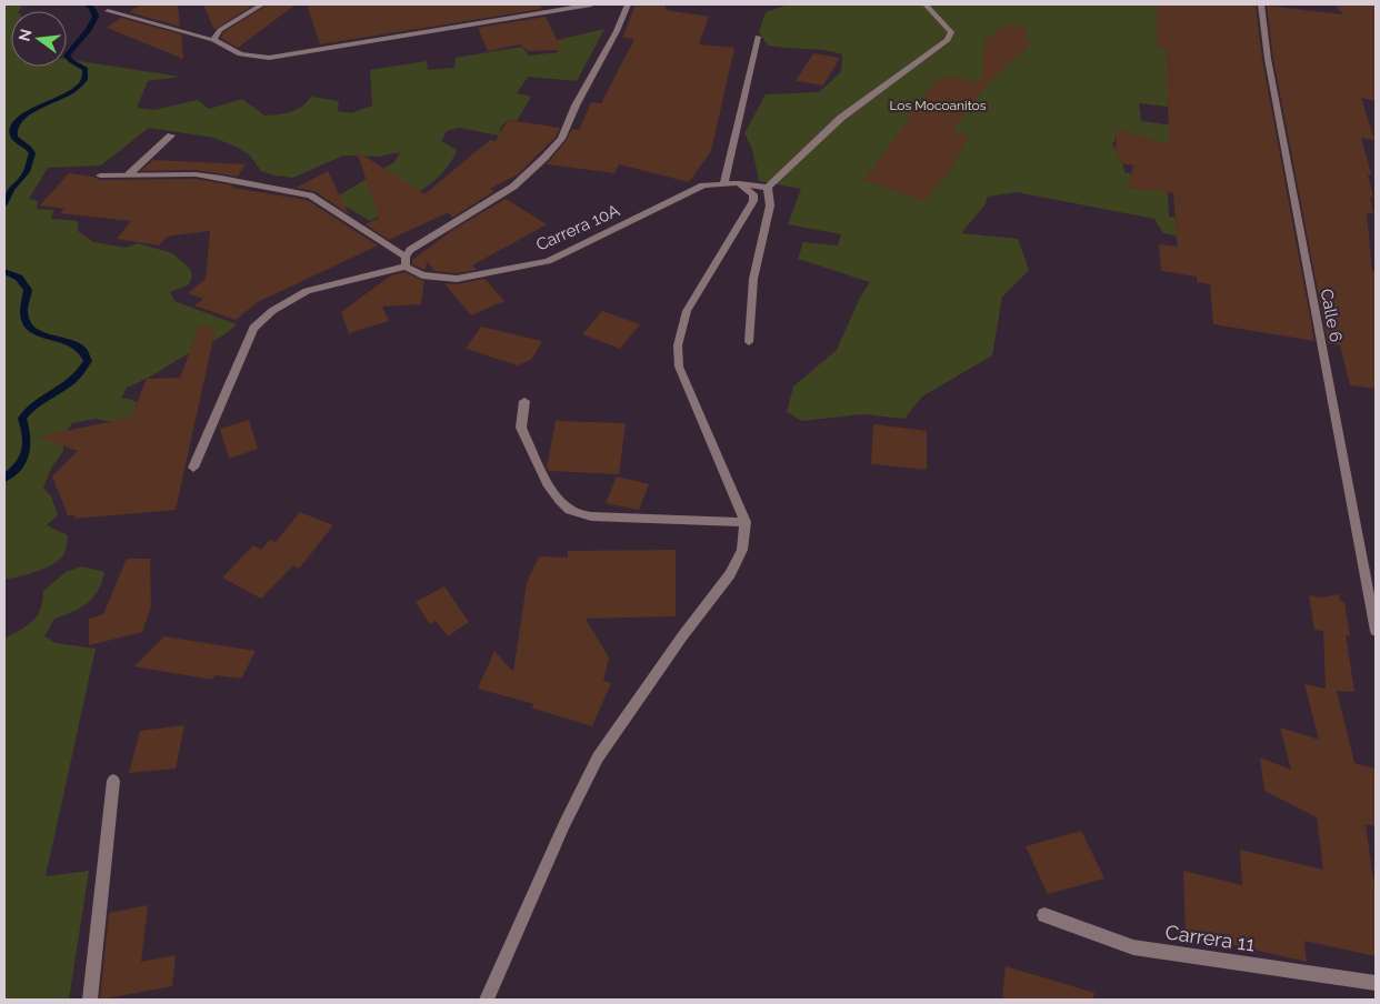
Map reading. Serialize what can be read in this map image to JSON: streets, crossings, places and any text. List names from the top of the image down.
{
  "streets": {
    "street": ["Carrera 10A", "Calle 6", "Carrera 11"]
  },
  "parks": ["Los Mocoanitos"],
  "north": "left"
}
